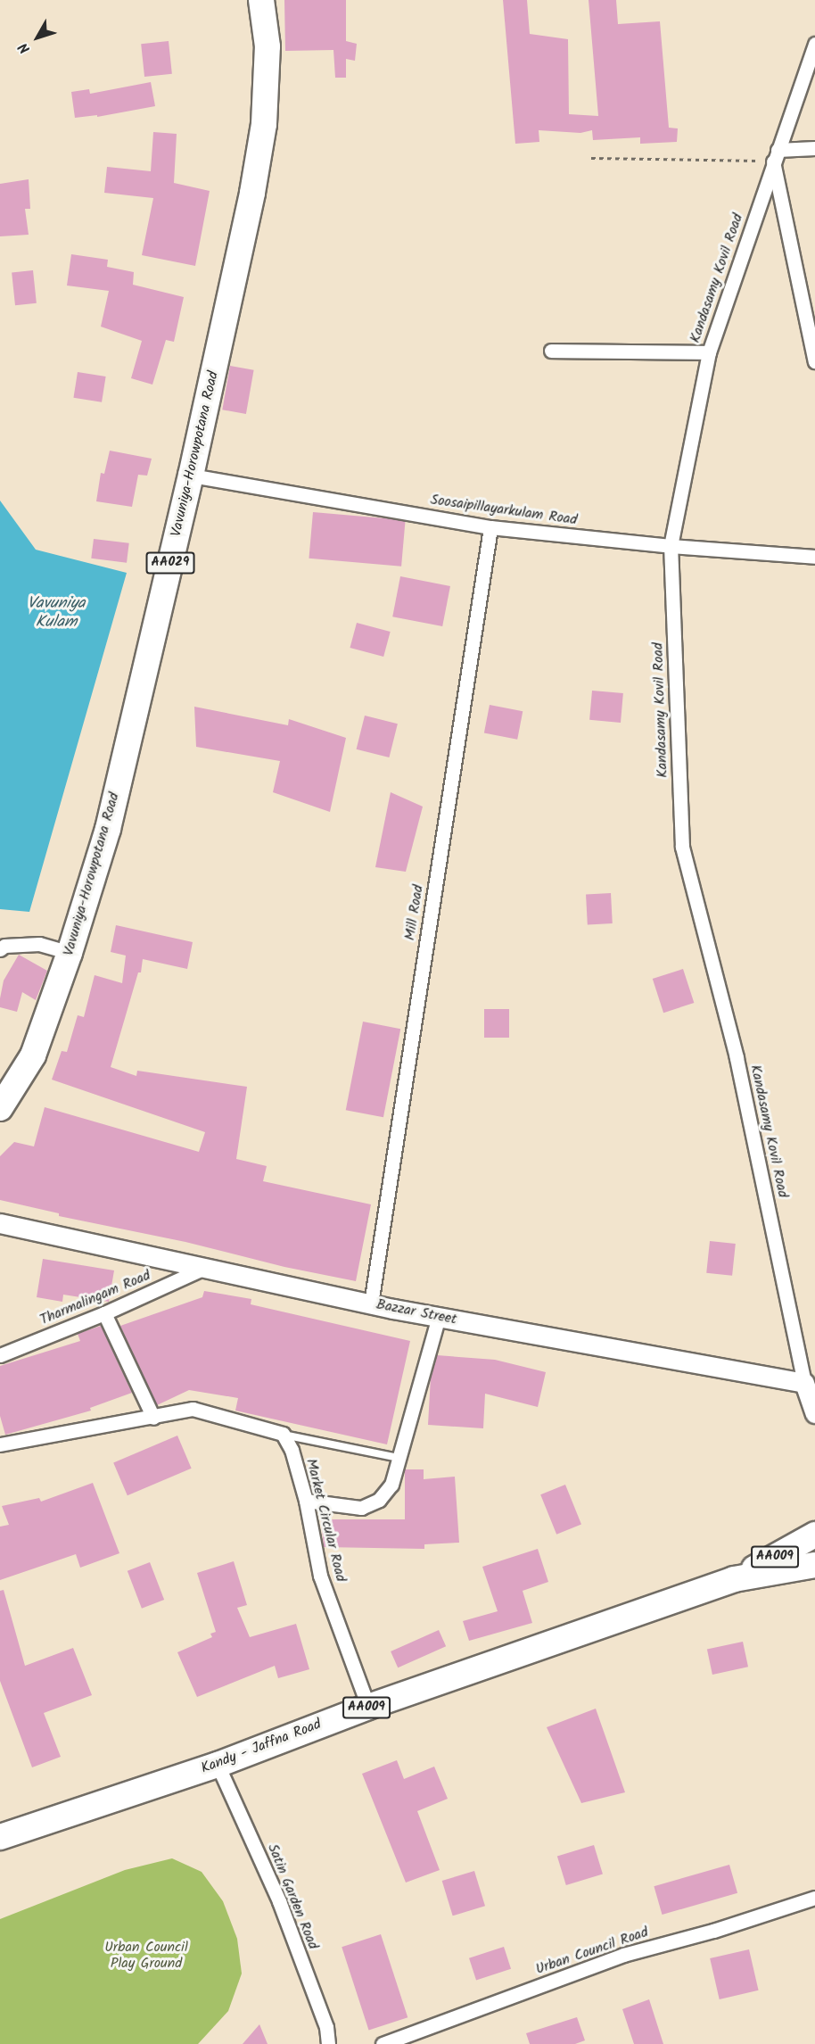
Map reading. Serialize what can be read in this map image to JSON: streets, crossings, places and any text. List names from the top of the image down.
{
  "streets": {
    "highway": [
      "Vavuniya-Horowpotana Road",
      "AA029",
      "AA009",
      "Kandy - Jaffna Road"
    ],
    "main road": ["Bazzar Street"],
    "street": [
      "Kandasamy Kovil Road",
      "Soosaipillayarkulam Road",
      "Mill Road",
      "Tharmalingam Road",
      "Market Circular Road",
      "Satin Garden Road",
      "Urban Council Road"
    ]
  },
  "crossings": [
    ["Kandasamy Kovil Road", "Soosaipillayarkulam Road"],
    ["Kandasamy Kovil Road", "Bazzar Street"],
    ["Vavuniya-Horowpotana Road", "Soosaipillayarkulam Road"],
    ["Soosaipillayarkulam Road", "Mill Road"],
    ["Mill Road", "Bazzar Street"],
    ["Tharmalingam Road", "Bazzar Street"],
    ["Market Circular Road", "Kandy - Jaffna Road"],
    ["Kandy - Jaffna Road", "Satin Garden Road"]
  ],
  "water": ["Vavuniya Kulam"],
  "parks": ["Urban Council Play Ground"],
  "north": "bottom left"
}
